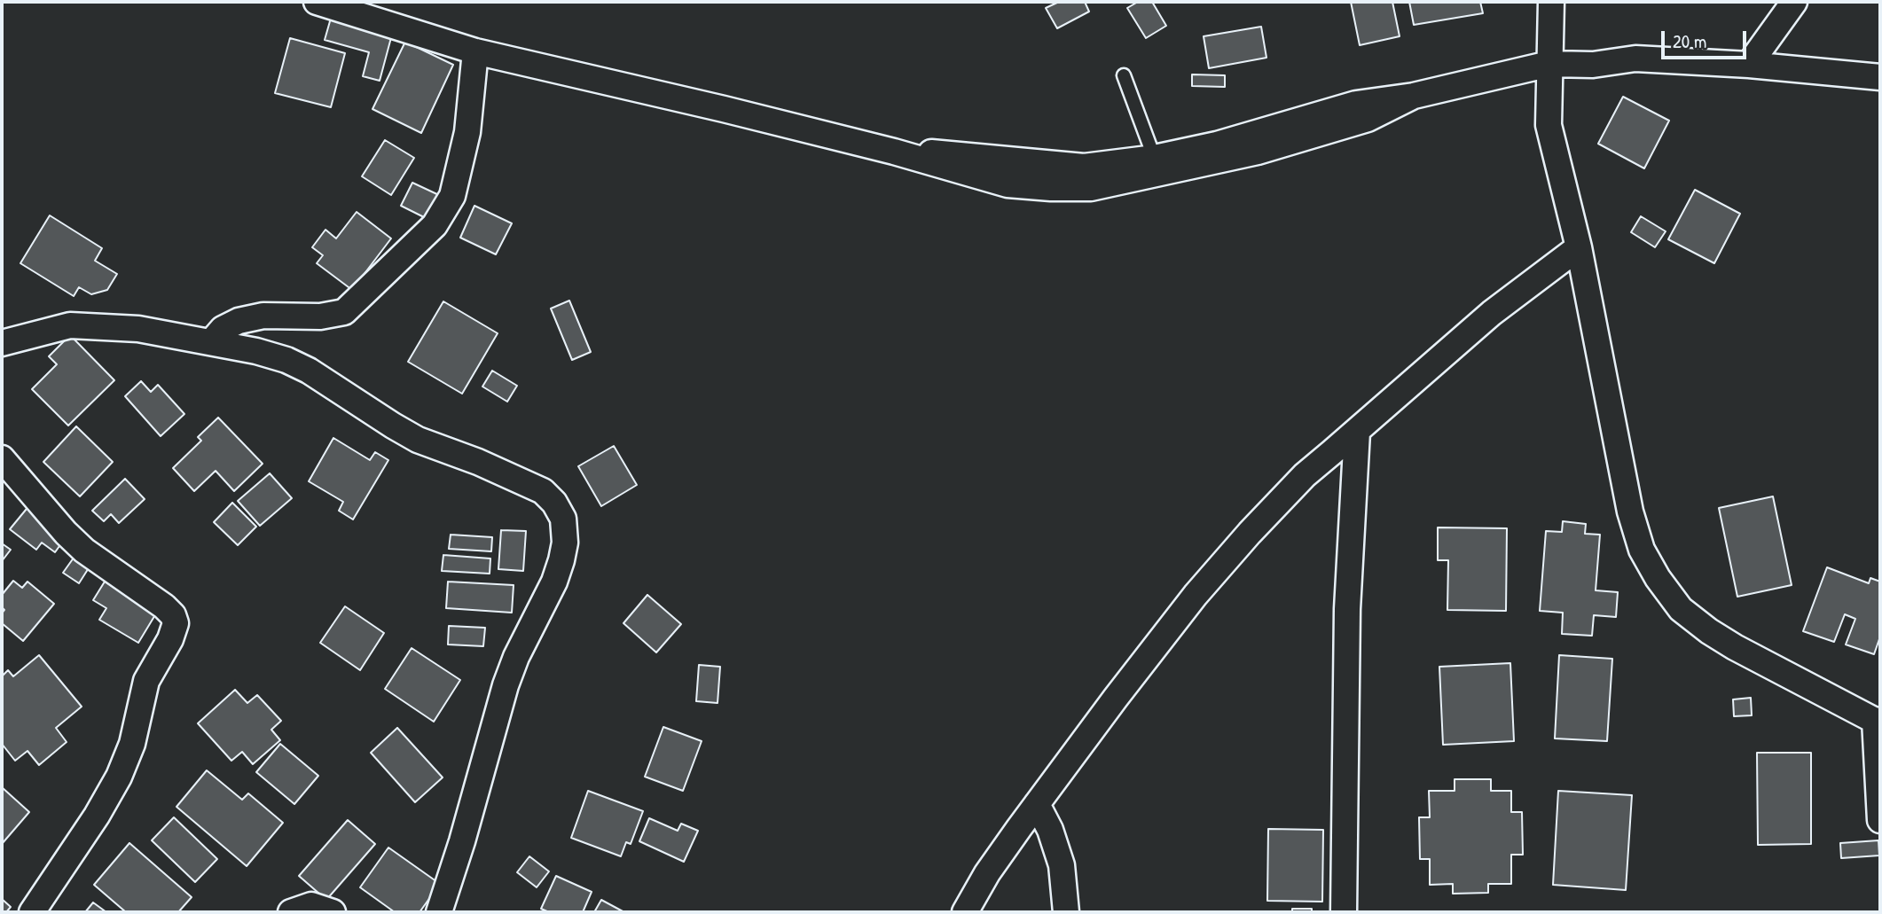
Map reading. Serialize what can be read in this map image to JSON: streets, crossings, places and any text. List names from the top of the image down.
{
  "scale_bar": "20 m"
}
